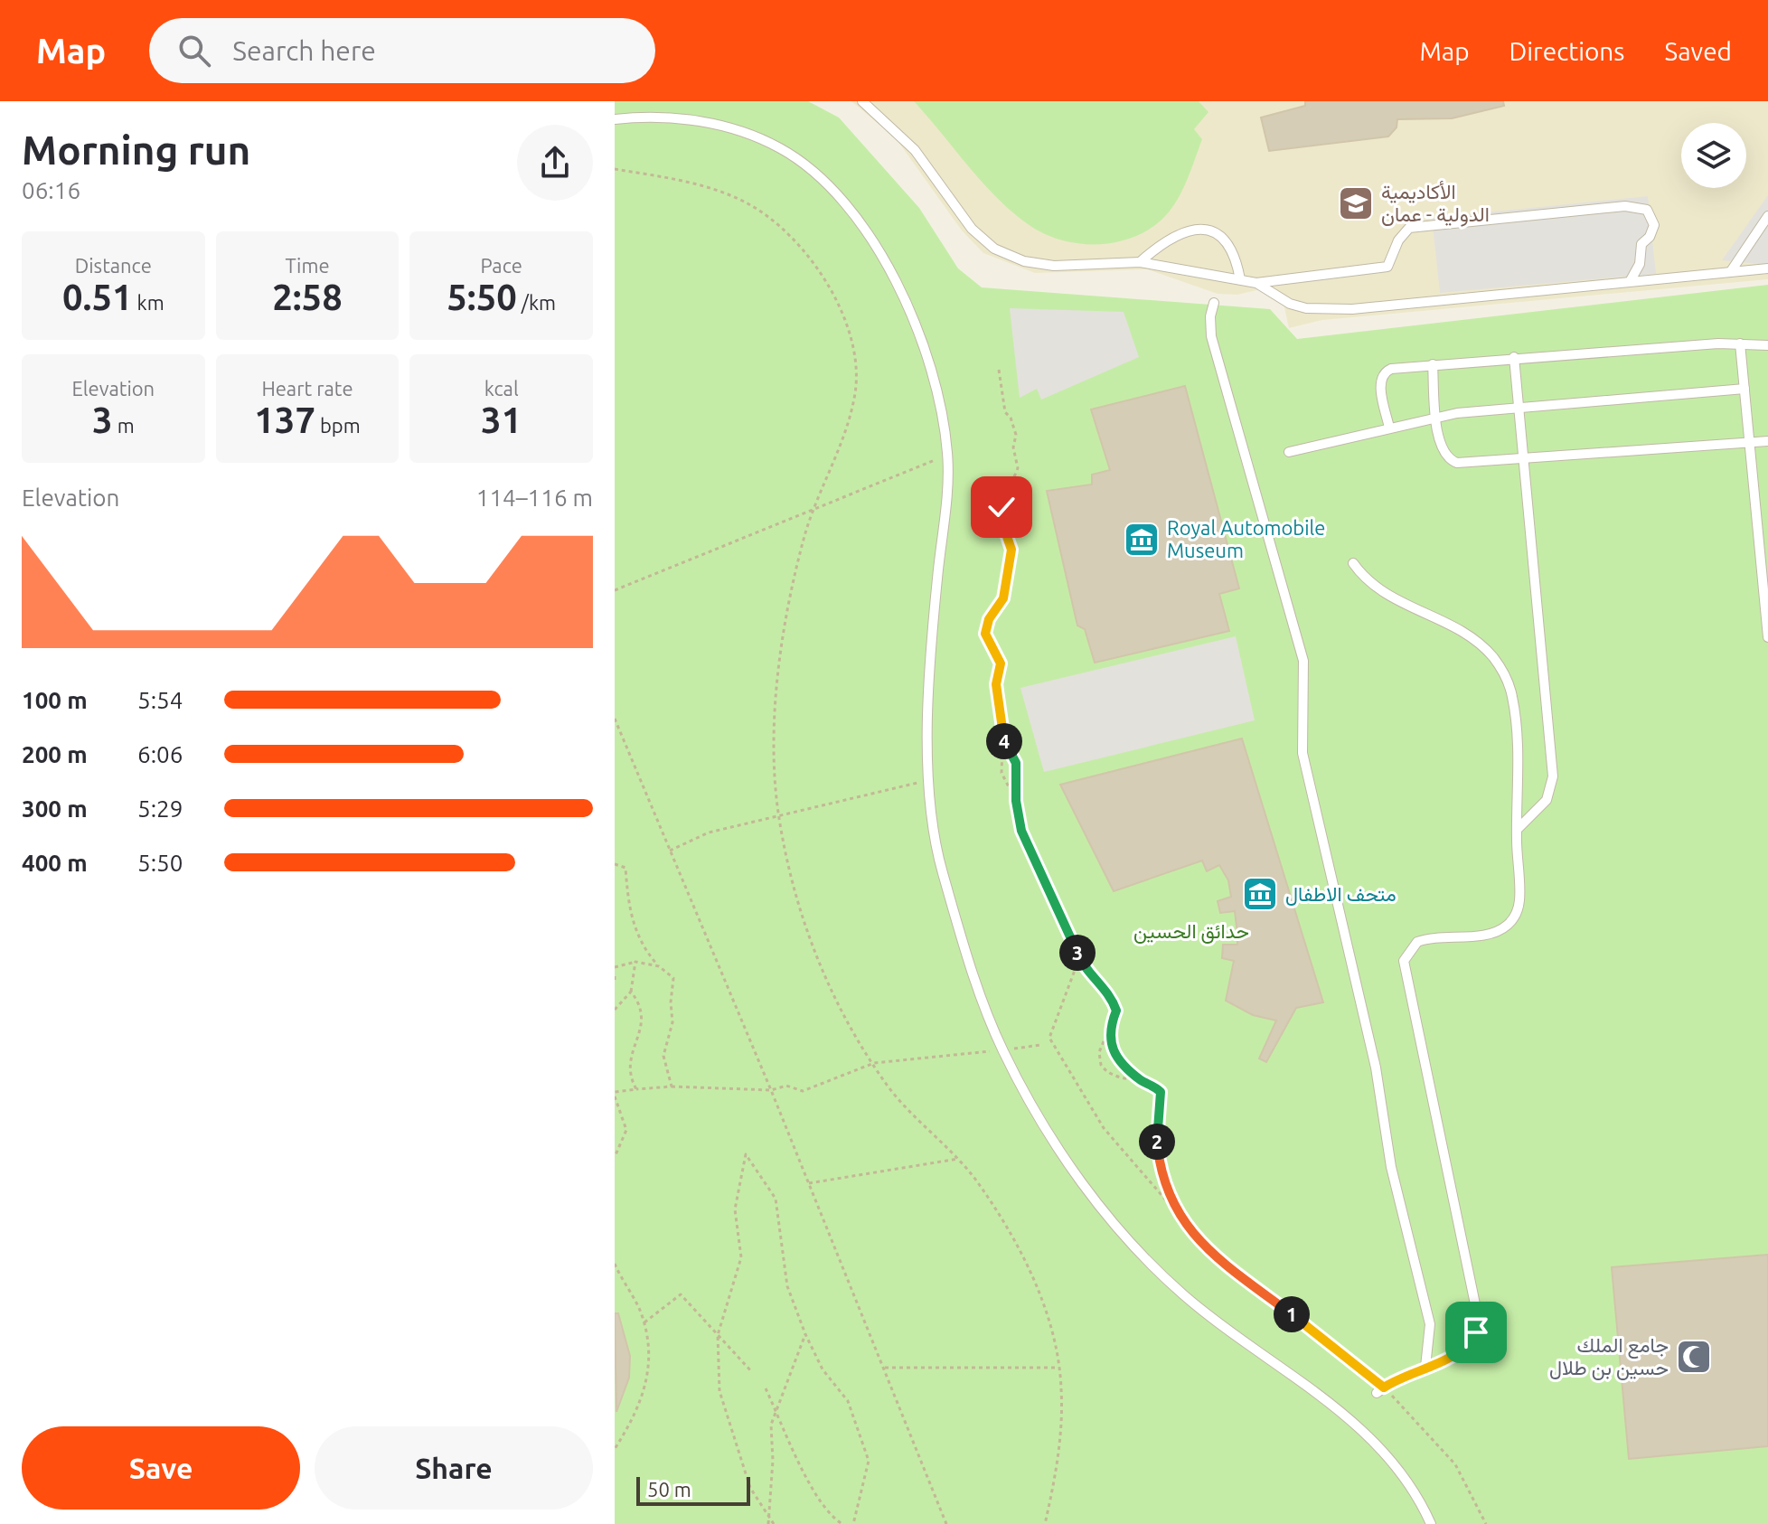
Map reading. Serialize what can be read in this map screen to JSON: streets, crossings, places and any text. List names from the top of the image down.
{
  "parks": ["حدائق الحسين"],
  "places": {
    "school or university": ["الأكاديمية الدولية - عمان"],
    "museum": ["Royal Automobile Museum", "متحف الاطفال"],
    "mosque": ["جامع الملك حسين بن طلال"]
  },
  "scale_bar": "50 m",
  "page": {
    "header": "Map",
    "search": "Search here",
    "nav": ["Map", "Directions", "Saved"],
    "heading": ["Morning run", "06:16"],
    "stats": [
      ["Distance", "0.51 km"],
      ["Time", "2:58"],
      ["Pace", "5:50 /km"],
      ["Elevation", "3 m"],
      ["Heart rate", "137 bpm"],
      ["kcal", "31"]
    ],
    "chart": ["Elevation", "114–116 m"],
    "list": [
      {
        "name": "100 m",
        "note": "5:54"
      },
      {
        "name": "200 m",
        "note": "6:06"
      },
      {
        "name": "300 m",
        "note": "5:29"
      },
      {
        "name": "400 m",
        "note": "5:50"
      }
    ],
    "pins": [
      "4",
      "3",
      "2",
      "1"
    ],
    "buttons": ["Save", "Share"],
    "scale": "50 m"
  }
}
